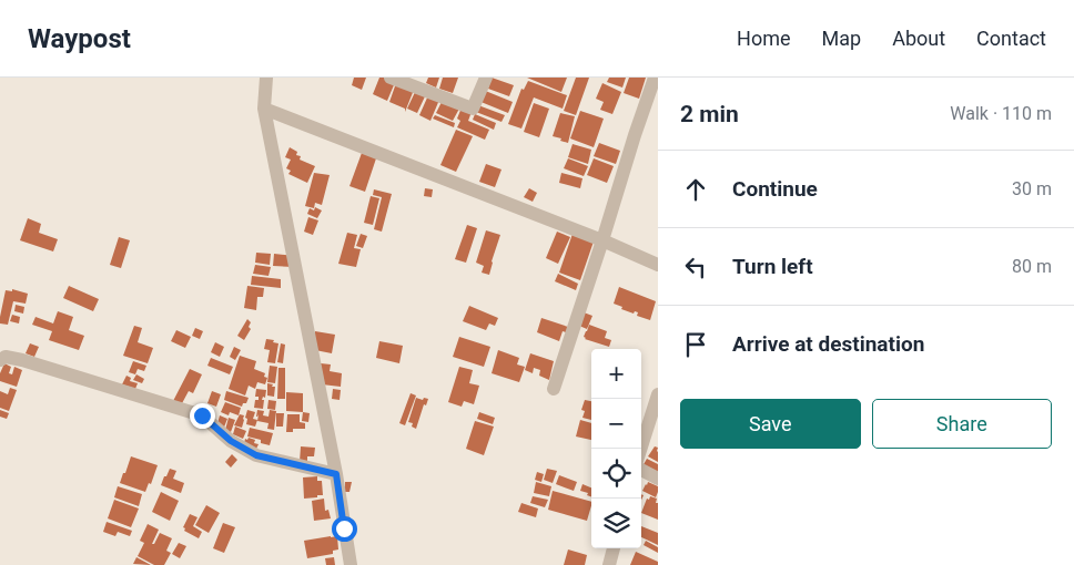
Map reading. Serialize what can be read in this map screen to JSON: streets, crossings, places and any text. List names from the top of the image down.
{
  "page": {
    "header": "Waypost",
    "nav": [
      "Home",
      "Map",
      "About",
      "Contact"
    ],
    "heading": ["2 min", "Walk · 110 m"],
    "list": [
      ["Continue", "30 m"],
      ["Turn left", "80 m"],
      "Arrive at destination"
    ],
    "map_buttons": ["+", "−"],
    "buttons": ["Save", "Share"]
  }
}
